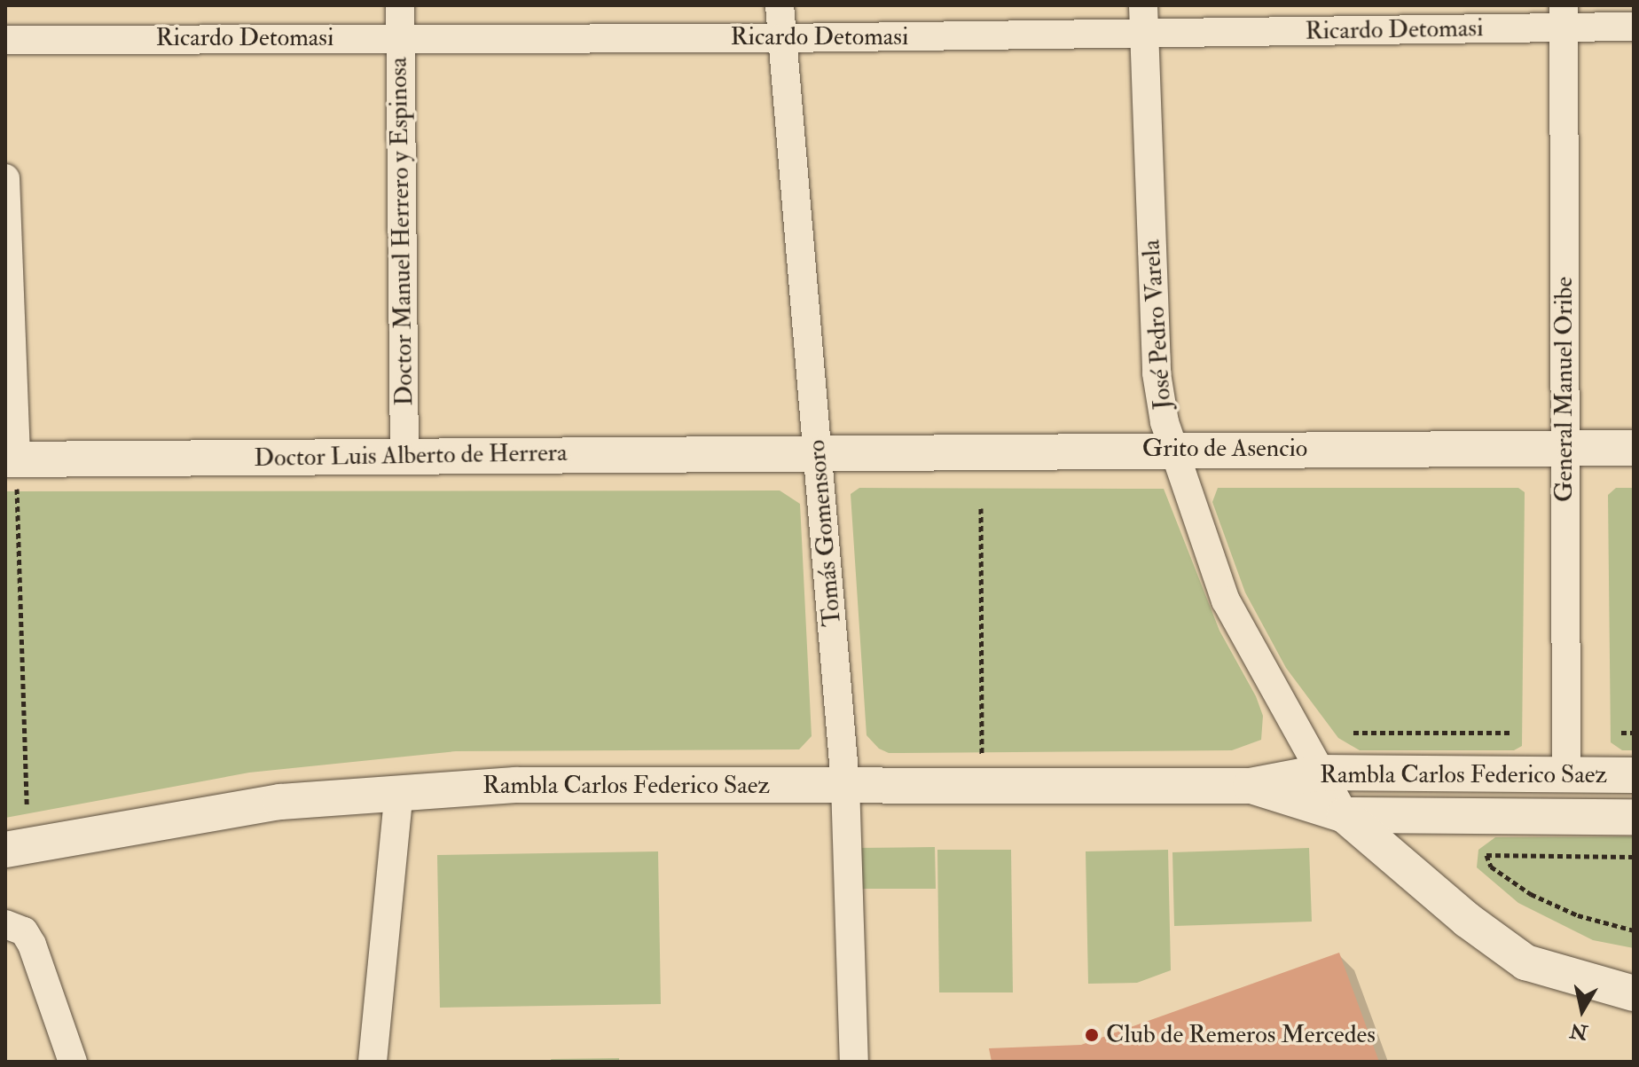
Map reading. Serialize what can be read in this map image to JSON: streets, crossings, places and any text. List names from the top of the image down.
{
  "streets": {
    "street": [
      "Ricardo Detomasi",
      "Doctor Manuel Herrero y Espinosa",
      "José Pedro Varela",
      "General Manuel Oribe",
      "Grito de Asencio",
      "Doctor Luis Alberto de Herrera",
      "Tomás Gomensoro",
      "Rambla Carlos Federico Saez"
    ]
  },
  "crossings": [
    ["Ricardo Detomasi", "Doctor Manuel Herrero y Espinosa"],
    ["Ricardo Detomasi", "José Pedro Varela"],
    ["Ricardo Detomasi", "General Manuel Oribe"],
    ["Ricardo Detomasi", "Tomás Gomensoro"],
    ["Doctor Manuel Herrero y Espinosa", "Doctor Luis Alberto de Herrera"],
    ["José Pedro Varela", "Grito de Asencio"],
    ["José Pedro Varela", "Rambla Carlos Federico Saez"],
    ["General Manuel Oribe", "Grito de Asencio"],
    ["General Manuel Oribe", "Rambla Carlos Federico Saez"],
    ["Grito de Asencio", "Doctor Luis Alberto de Herrera"],
    ["Grito de Asencio", "Tomás Gomensoro"],
    ["Doctor Luis Alberto de Herrera", "Tomás Gomensoro"],
    ["Tomás Gomensoro", "Rambla Carlos Federico Saez"]
  ],
  "places": ["Club de Remeros Mercedes"],
  "north": "bottom"
}
